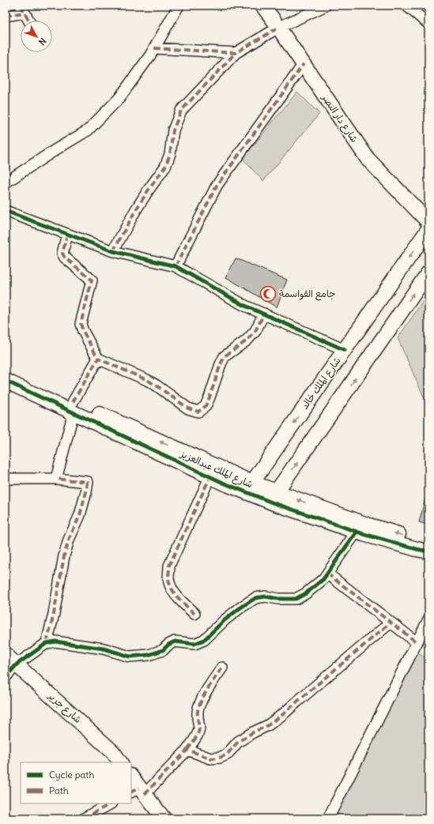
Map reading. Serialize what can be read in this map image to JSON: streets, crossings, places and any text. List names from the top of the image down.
{
  "streets": {
    "street": [
      "شارع دار النصر",
      "شارع الملك خالد",
      "شارع الملك عبدالعزيز",
      "شارع جرير"
    ]
  },
  "crossings": [
    ["شارع الملك خالد", "شارع الملك عبدالعزيز"]
  ],
  "places": {
    "mosque": ["جامع القواسمة"]
  },
  "legend": ["Cycle path", "Path"],
  "north": "bottom right"
}
